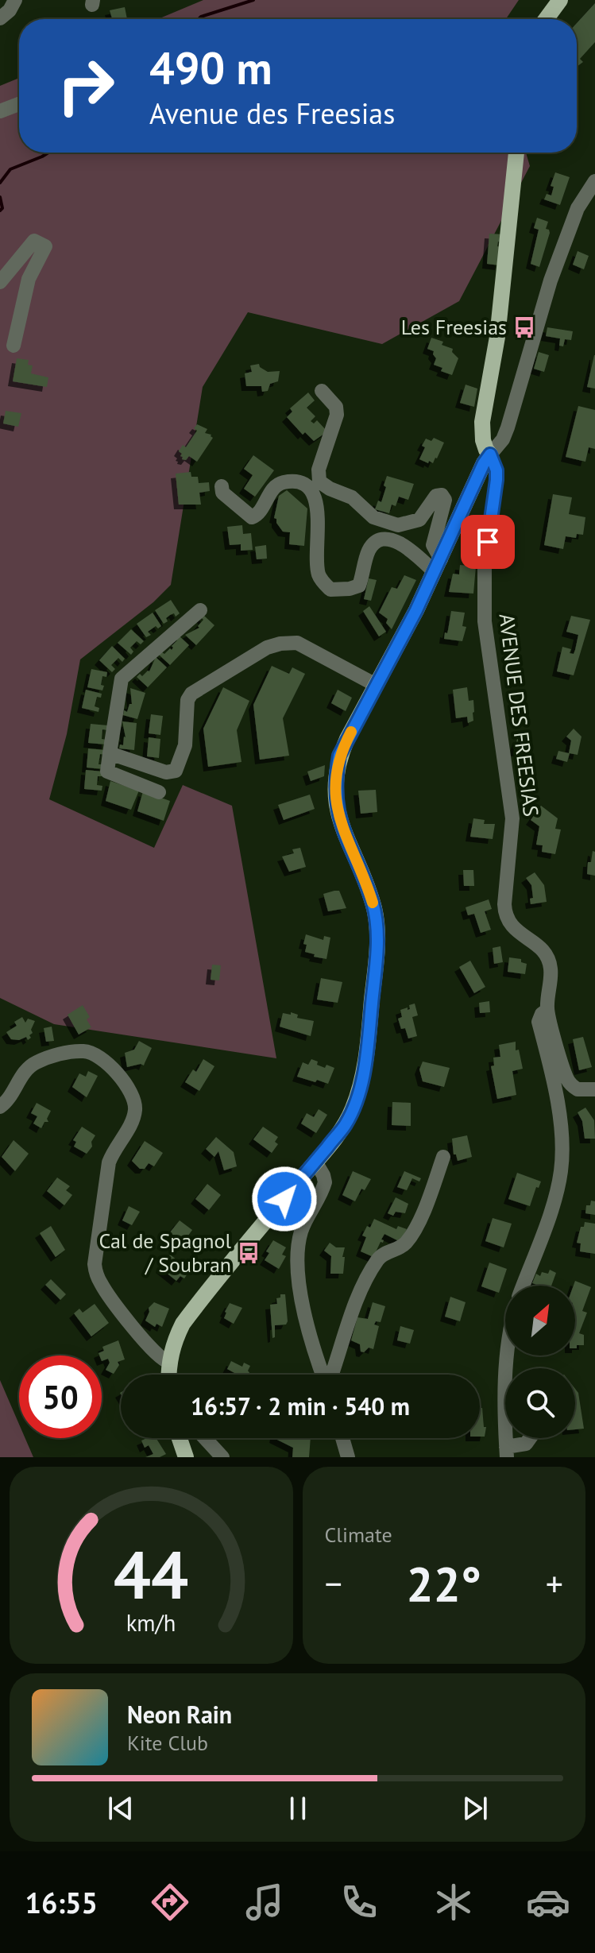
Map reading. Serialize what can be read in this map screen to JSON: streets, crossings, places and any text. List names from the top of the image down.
{
  "streets": {
    "street": ["AVENUE DES FREESIAS"]
  },
  "places": {
    "bus stop": ["Les Freesias", "Cal de Spagnol / Soubran"]
  },
  "north": "top right",
  "page": {
    "turn": ["490 m", "Avenue des Freesias"],
    "limit": "50",
    "trip": "16:57 · 2 min · 540 m",
    "tile": "Climate",
    "heat": ["−", "22°", "+"],
    "song": ["Neon Rain", "Kite Club"],
    "tabs": "16:55",
    "gauge": ["44", "km/h"]
  }
}
